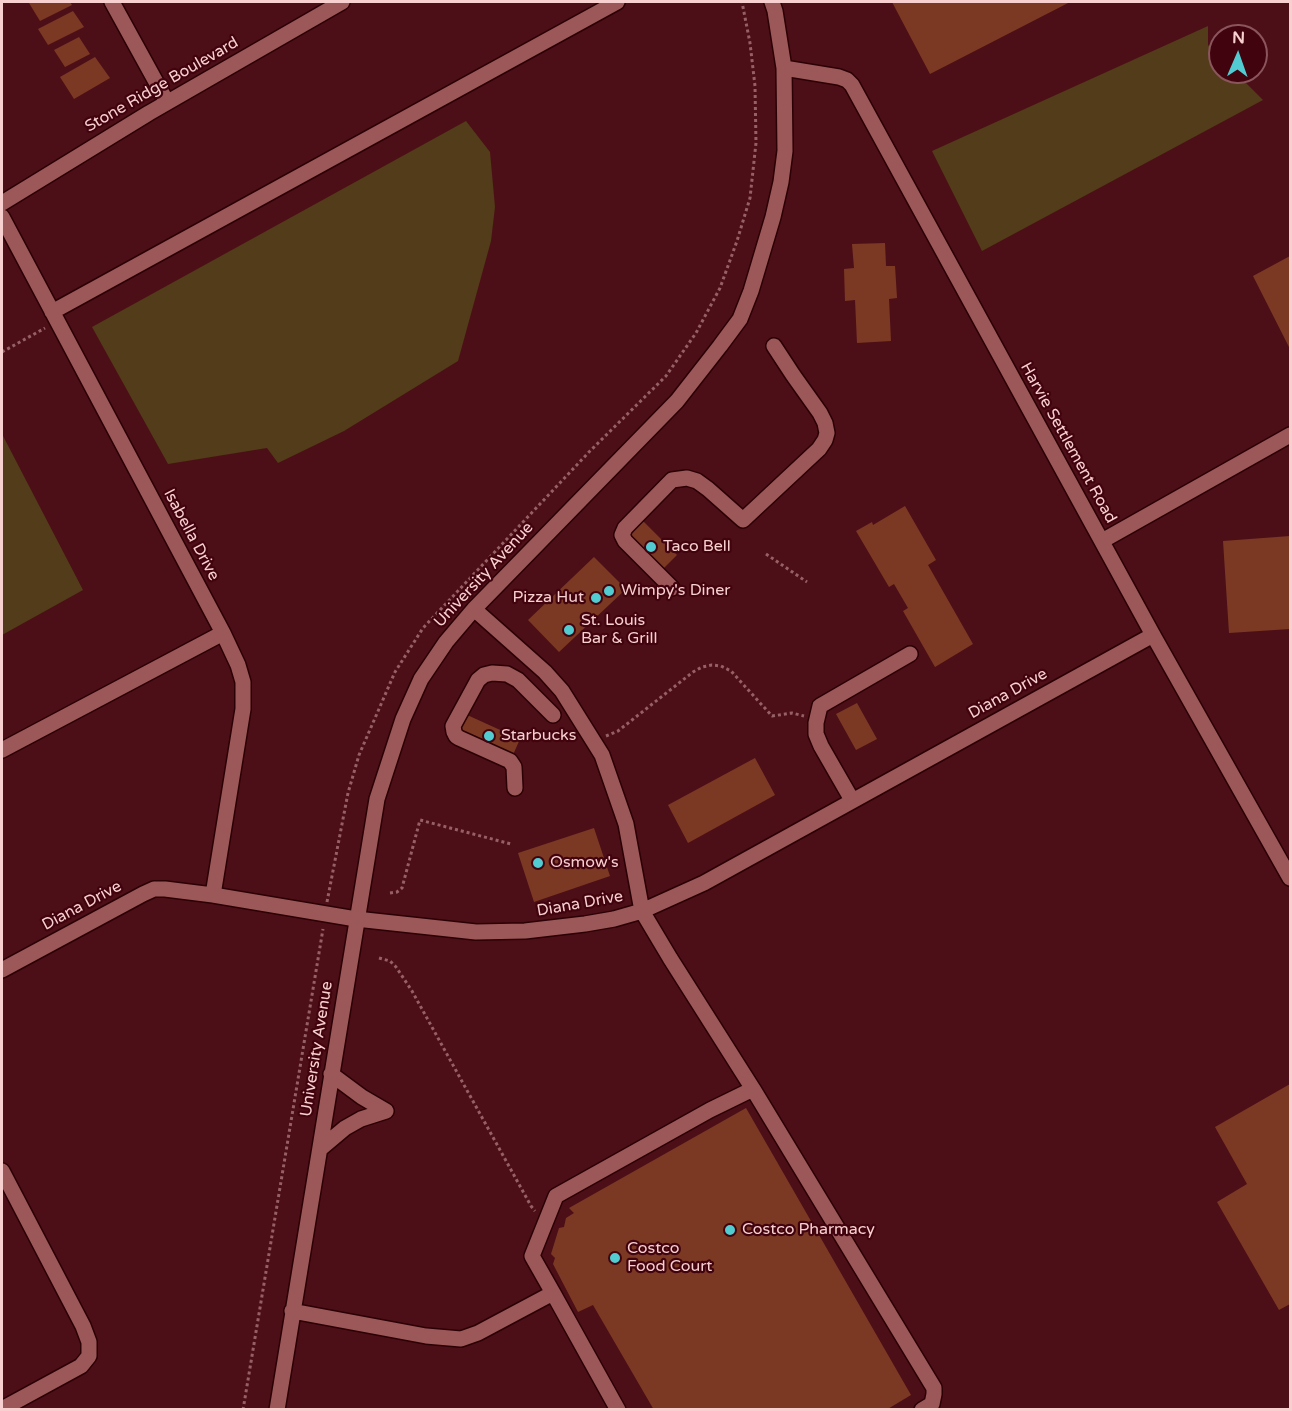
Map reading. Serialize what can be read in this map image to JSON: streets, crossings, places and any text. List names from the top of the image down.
{
  "streets": {
    "street": [
      "Stone Ridge Boulevard",
      "Harvie Settlement Road",
      "Isabella Drive",
      "University Avenue",
      "Diana Drive"
    ]
  },
  "crossings": [
    ["Harvie Settlement Road", "University Avenue"],
    ["Harvie Settlement Road", "Diana Drive"],
    ["Isabella Drive", "Diana Drive"],
    ["University Avenue", "Diana Drive"]
  ],
  "places": [
    "Taco Bell",
    "Wimpy's Diner",
    "Pizza Hut",
    "St. Louis Bar & Grill",
    "Starbucks",
    "Osmow's",
    "Costco Pharmacy",
    "Costco Food Court"
  ],
  "north": "top"
}
